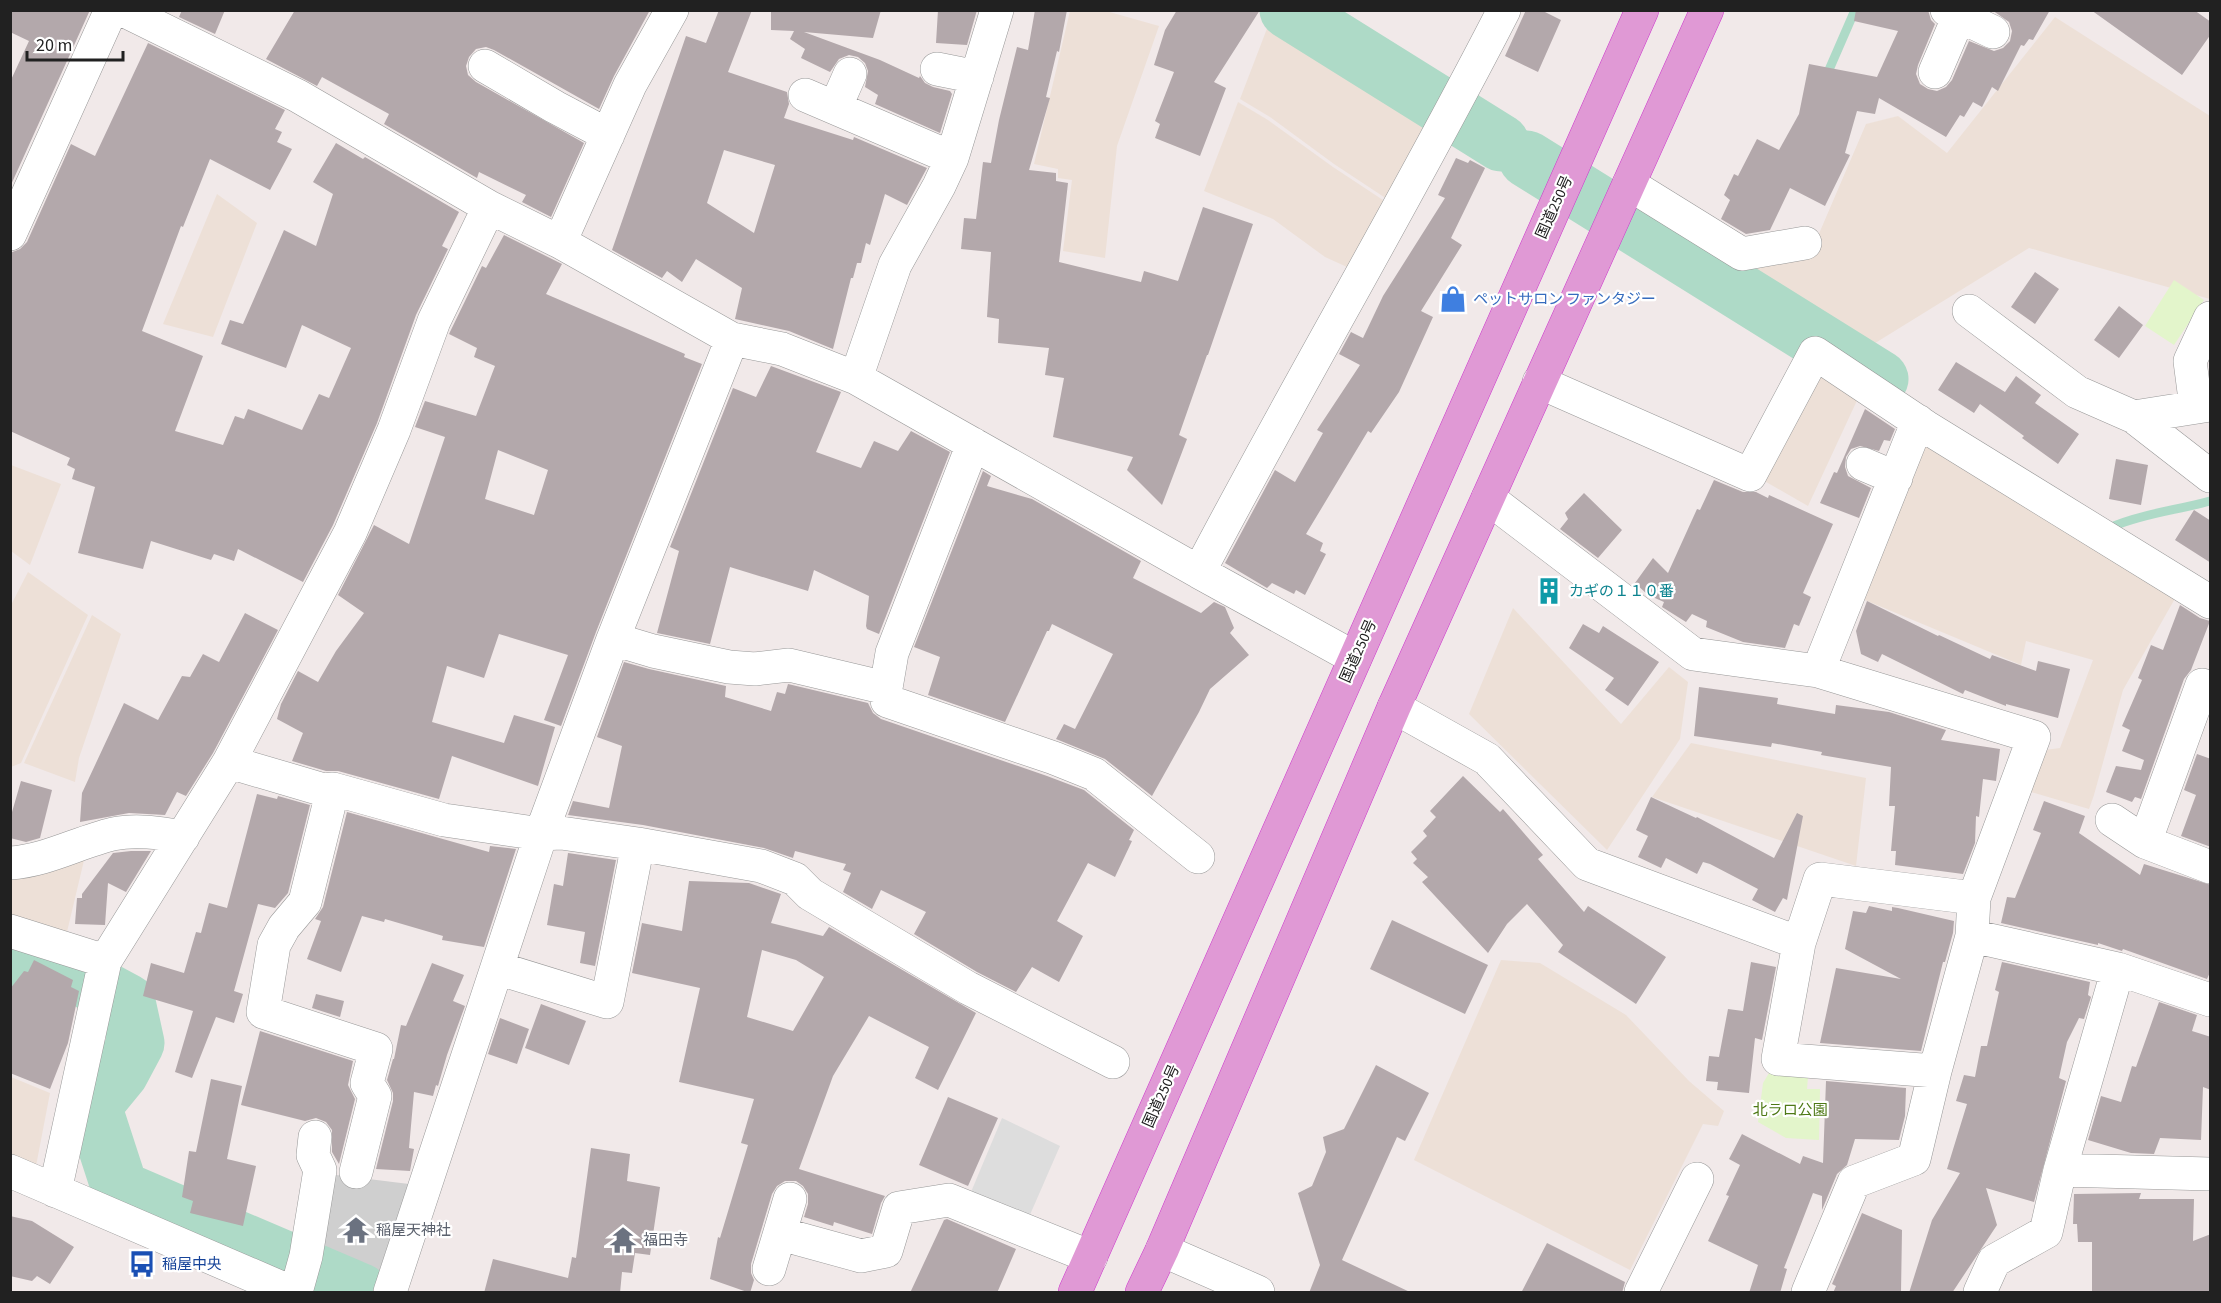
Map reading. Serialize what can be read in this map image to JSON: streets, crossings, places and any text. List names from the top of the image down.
{
  "streets": {
    "highway": ["国道250号"]
  },
  "parks": ["北ラロ公園"],
  "places": {
    "shop": ["ペットサロン ファンタジー"],
    "building": ["カギの１１０番"],
    "temple": ["稲屋天神社", "福田寺"],
    "bus stop": ["稲屋中央"]
  },
  "scale_bar": "20 m"
}
